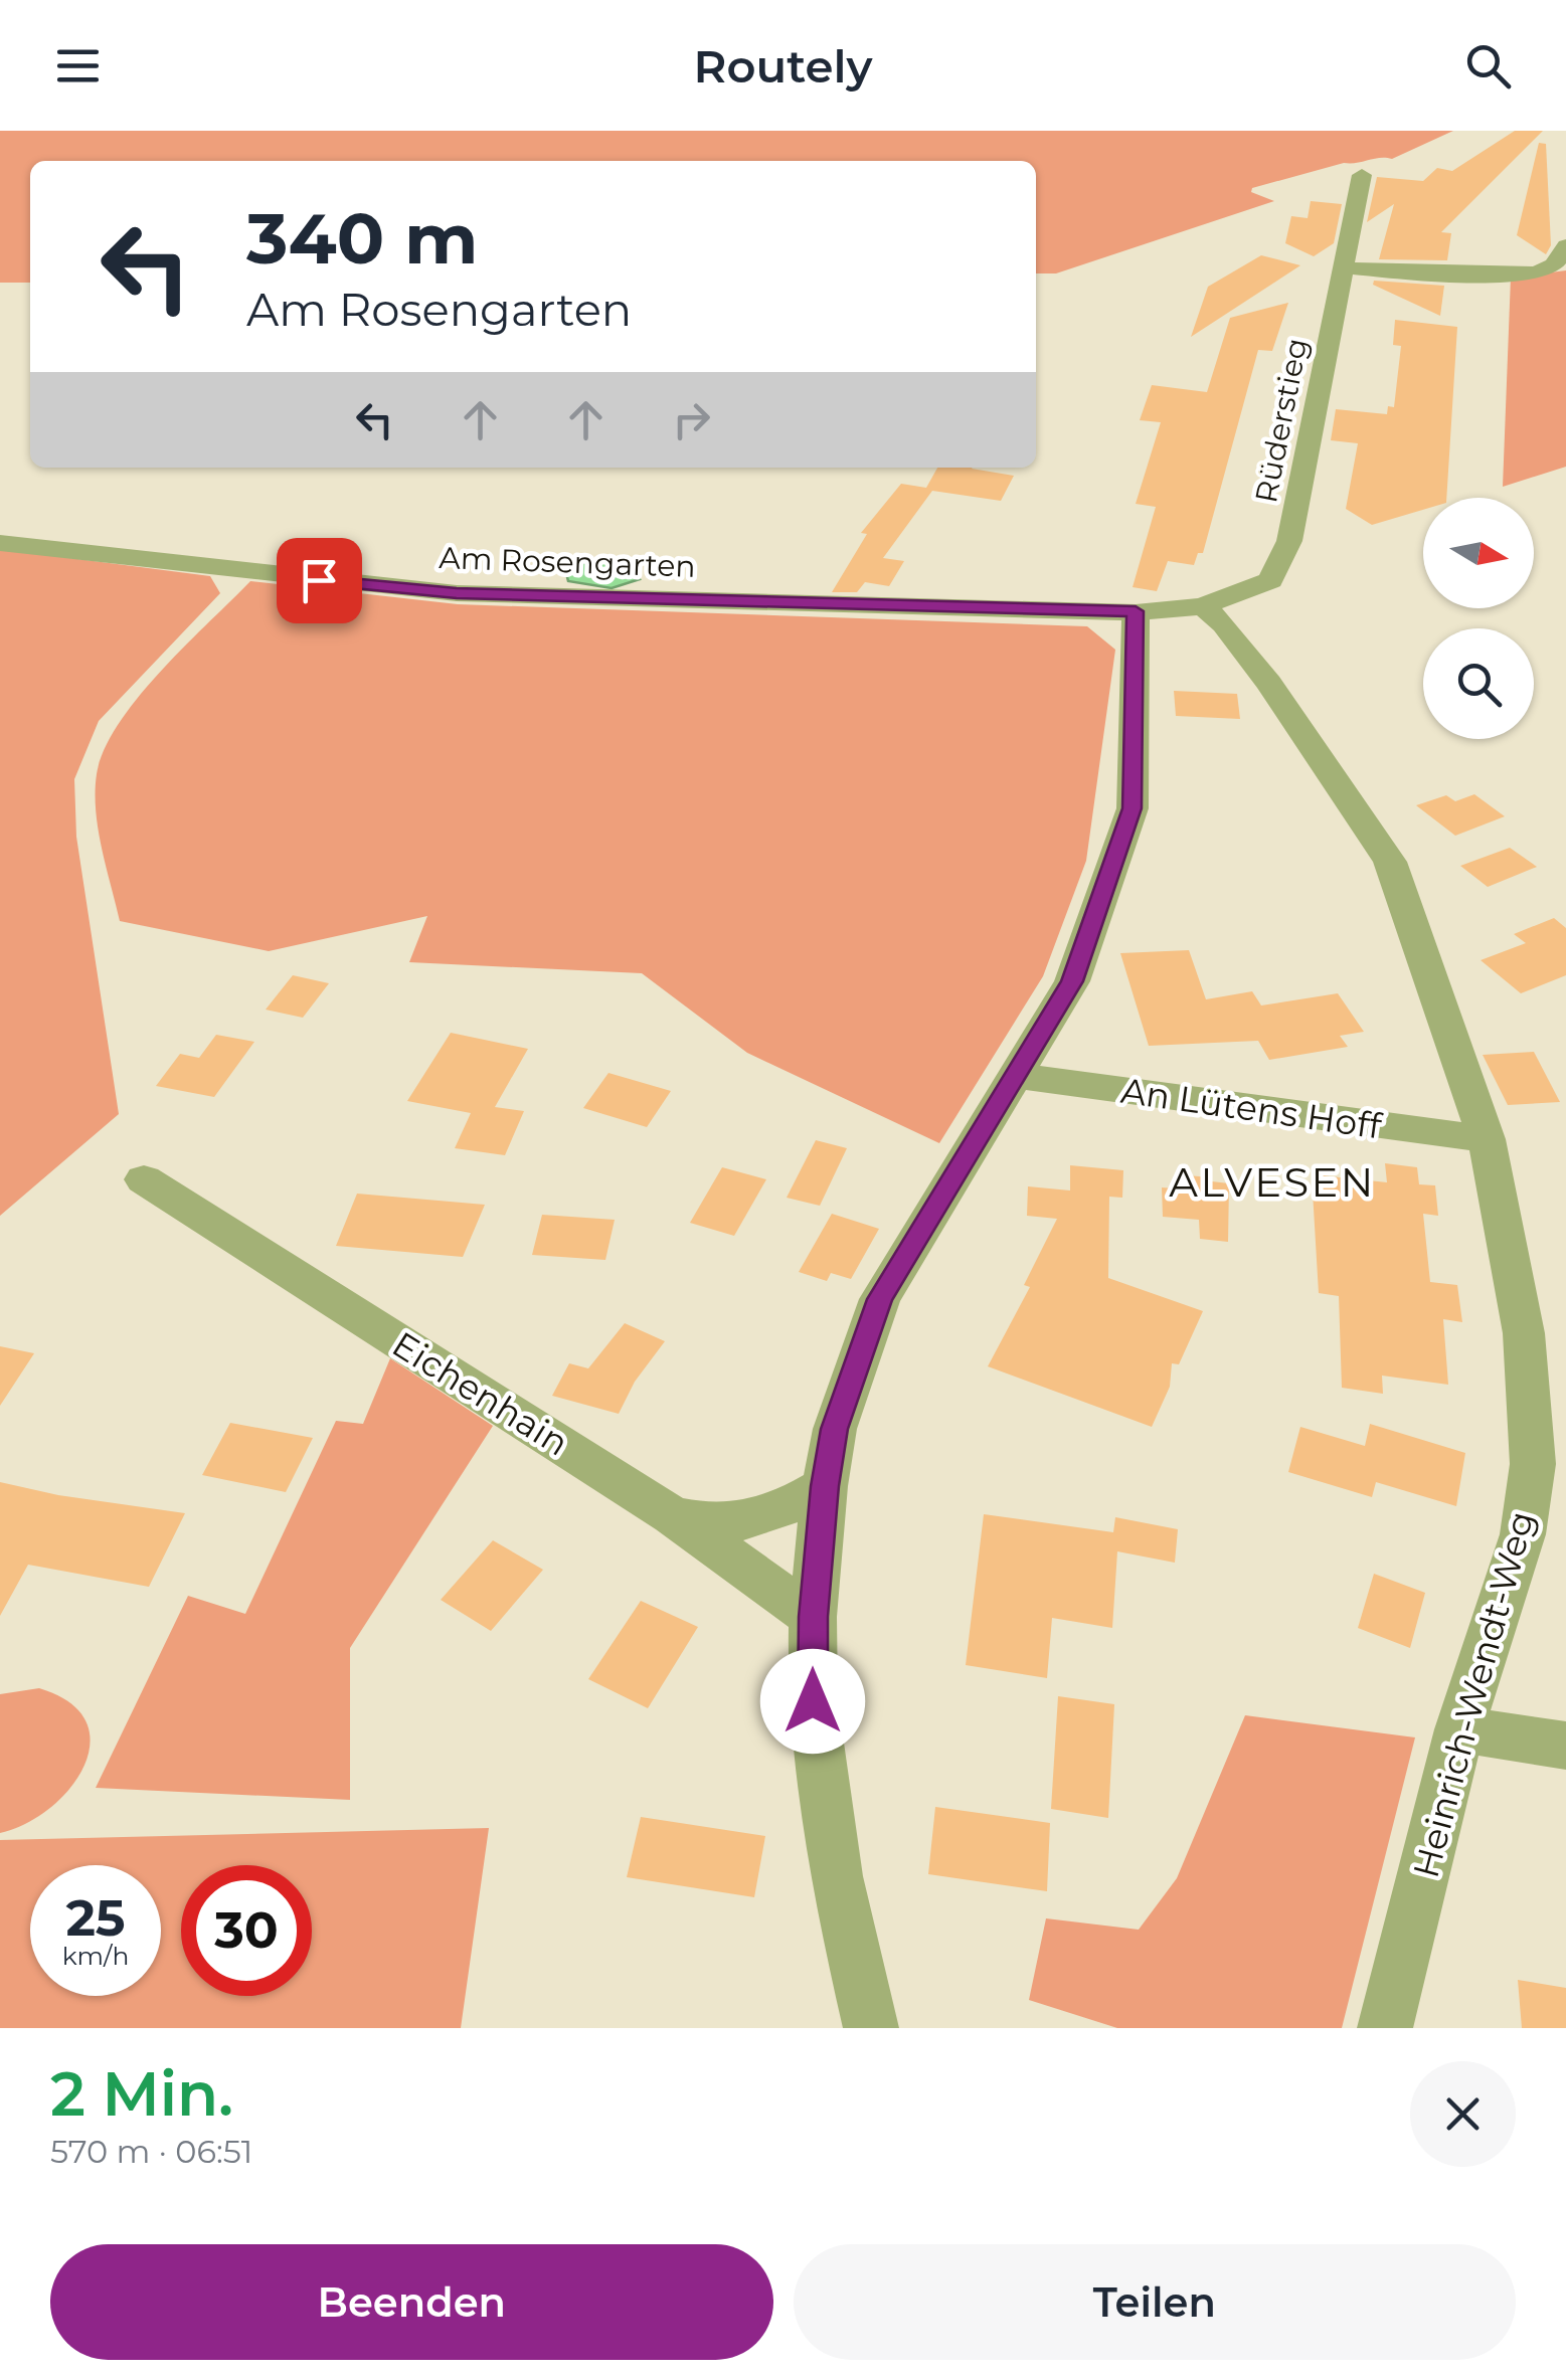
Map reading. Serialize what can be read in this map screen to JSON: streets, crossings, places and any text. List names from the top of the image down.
{
  "streets": {
    "street": [
      "Rüderstieg",
      "Am Rosengarten",
      "An Lütens Hoff",
      "Eichenhain",
      "Heinrich-Wendt-Weg"
    ]
  },
  "crossings": [
    ["Rüderstieg", "Am Rosengarten"],
    ["Rüderstieg", "Heinrich-Wendt-Weg"],
    ["Am Rosengarten", "Heinrich-Wendt-Weg"],
    ["An Lütens Hoff", "Heinrich-Wendt-Weg"]
  ],
  "districts": ["ALVESEN"],
  "north": "right",
  "page": {
    "header": "Routely",
    "turn": ["340 m", "Am Rosengarten"],
    "speed": "25 km/h",
    "limit": "30",
    "heading": ["2 Min.", "570 m · 06:51"],
    "buttons": ["Beenden", "Teilen"]
  }
}
